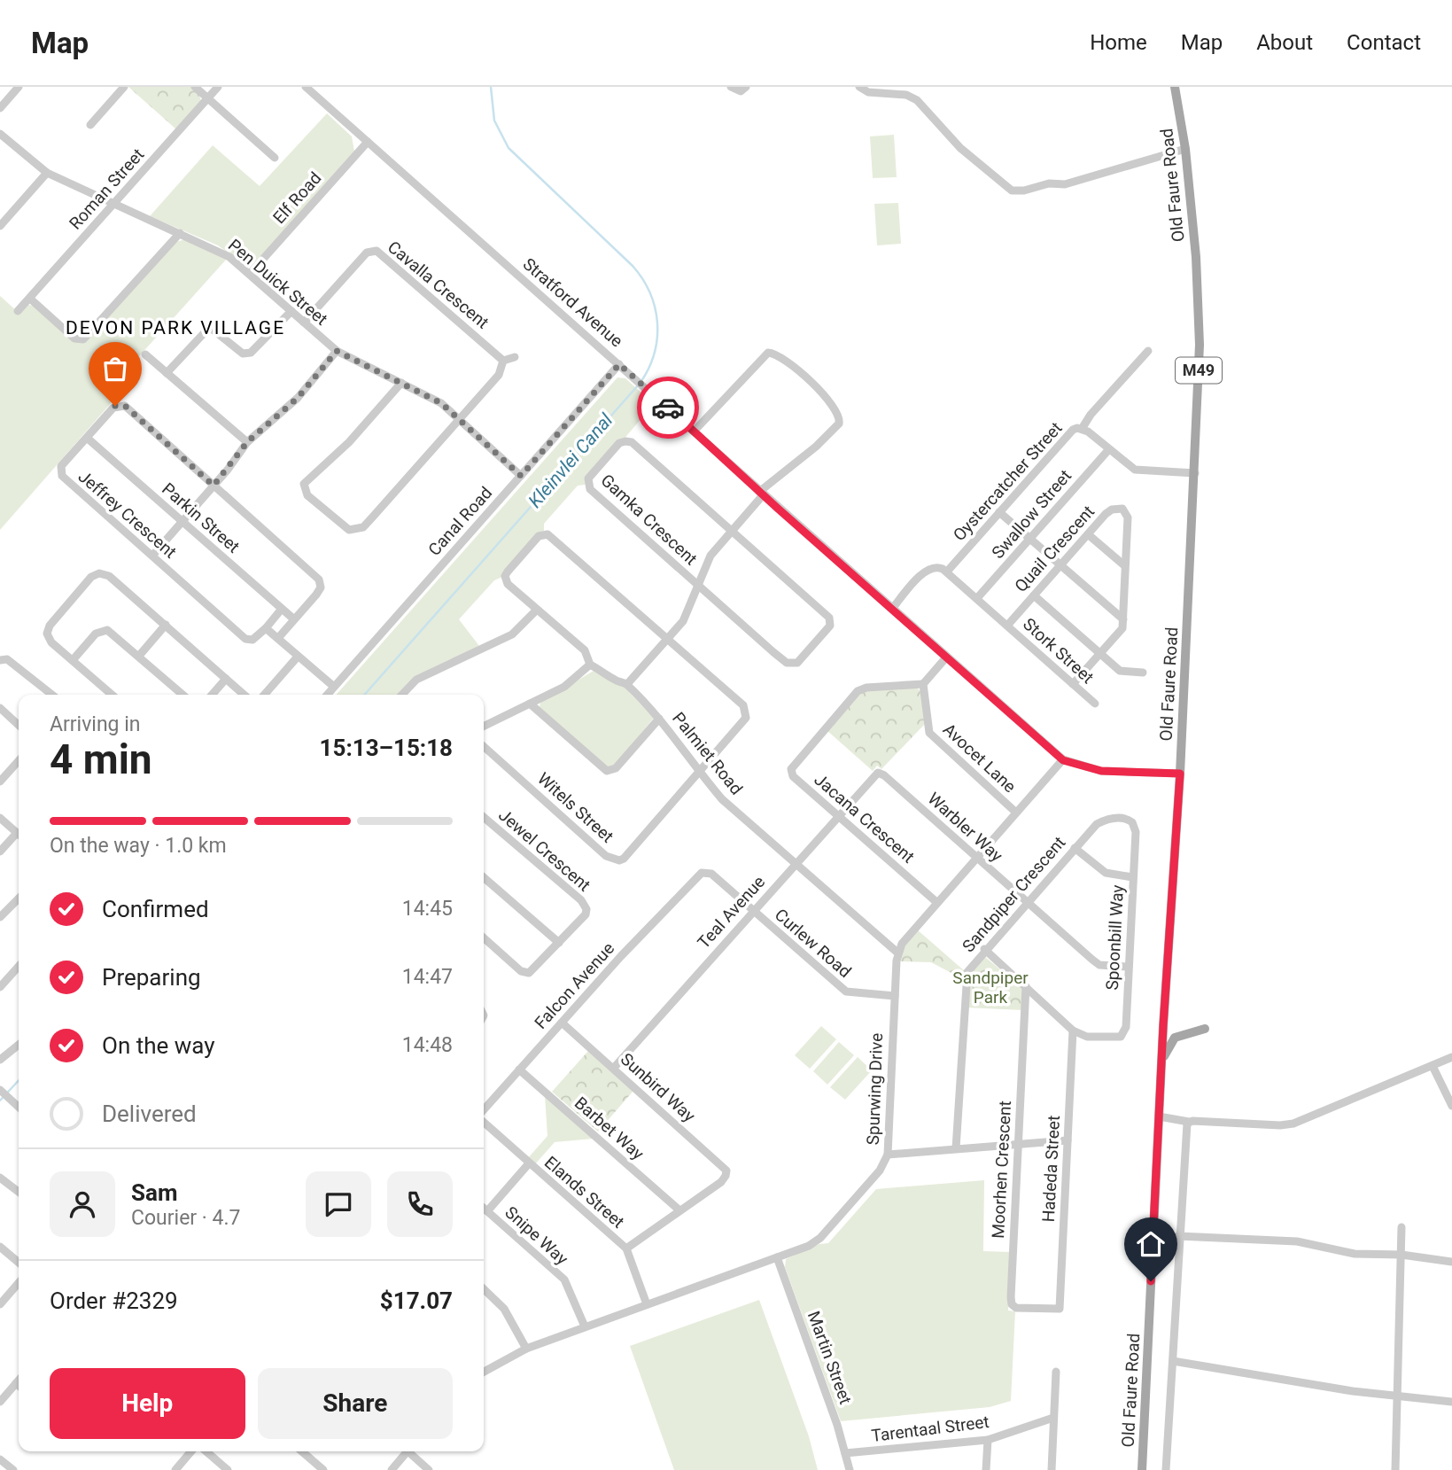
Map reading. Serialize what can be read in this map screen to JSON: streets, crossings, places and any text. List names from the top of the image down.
{
  "streets": {
    "main road": ["Old Faure Road", "M49"],
    "street": [
      "Roman Street",
      "Elf Road",
      "Pen Duick Street",
      "Cavalla Crescent",
      "Stratford Avenue",
      "Oystercatcher Street",
      "Jeffrey Crescent",
      "Swallow Street",
      "Parkin Street",
      "Gamka Crescent",
      "Canal Road",
      "Quail Crescent",
      "Stork Street",
      "Palmiet Road",
      "Avocet Lane",
      "Witels Street",
      "Jacana Crescent",
      "Warbler Way",
      "Jewel Crescent",
      "Sandpiper Crescent",
      "Teal Avenue",
      "Spoonbill Way",
      "Curlew Road",
      "Falcon Avenue",
      "Sunbird Way",
      "Spurwing Drive",
      "Barbet Way",
      "Hadeda Street",
      "Moorhen Crescent",
      "Elands Street",
      "Snipe Way",
      "Martin Street",
      "Tarentaal Street"
    ]
  },
  "crossings": [
    ["Old Faure Road", "Stratford Avenue"],
    ["Old Faure Road", "Oystercatcher Street"],
    ["Roman Street", "Pen Duick Street"],
    ["Elf Road", "Pen Duick Street"],
    ["Elf Road", "Stratford Avenue"],
    ["Pen Duick Street", "Cavalla Crescent"],
    ["Pen Duick Street", "Canal Road"],
    ["Stratford Avenue", "Canal Road"],
    ["Oystercatcher Street", "Swallow Street"],
    ["Oystercatcher Street", "Stork Street"],
    ["Jeffrey Crescent", "Parkin Street"],
    ["Swallow Street", "Stork Street"],
    ["Quail Crescent", "Stork Street"],
    ["Palmiet Road", "Witels Street"],
    ["Palmiet Road", "Teal Avenue"],
    ["Palmiet Road", "Spurwing Drive"],
    ["Avocet Lane", "Jacana Crescent"],
    ["Jacana Crescent", "Teal Avenue"],
    ["Warbler Way", "Sandpiper Crescent"],
    ["Warbler Way", "Teal Avenue"],
    ["Warbler Way", "Spoonbill Way"],
    ["Sandpiper Crescent", "Spoonbill Way"],
    ["Teal Avenue", "Curlew Road"],
    ["Teal Avenue", "Sunbird Way"],
    ["Spoonbill Way", "Hadeda Street"],
    ["Curlew Road", "Falcon Avenue"],
    ["Curlew Road", "Spurwing Drive"],
    ["Falcon Avenue", "Sunbird Way"],
    ["Falcon Avenue", "Barbet Way"],
    ["Sunbird Way", "Barbet Way"],
    ["Spurwing Drive", "Elands Street"],
    ["Spurwing Drive", "Snipe Way"],
    ["Spurwing Drive", "Martin Street"],
    ["Hadeda Street", "Moorhen Crescent"],
    ["Martin Street", "Tarentaal Street"]
  ],
  "districts": ["DEVON PARK VILLAGE"],
  "water": ["Kleinvlei Canal"],
  "parks": ["Sandpiper Park"],
  "page": {
    "header": "Map",
    "nav": [
      "Home",
      "Map",
      "About",
      "Contact"
    ],
    "heading": ["4 min", "Arriving in", "15:13–15:18"],
    "panel": [
      "Sam",
      "Courier · 4.7",
      "Order #2329",
      "$17.07"
    ],
    "bar": "On the way · 1.0 km",
    "list": [
      ["Confirmed", "14:45"],
      ["Preparing", "14:47"],
      ["On the way", "14:48"],
      "Delivered"
    ],
    "buttons": ["Help", "Share"]
  }
}
